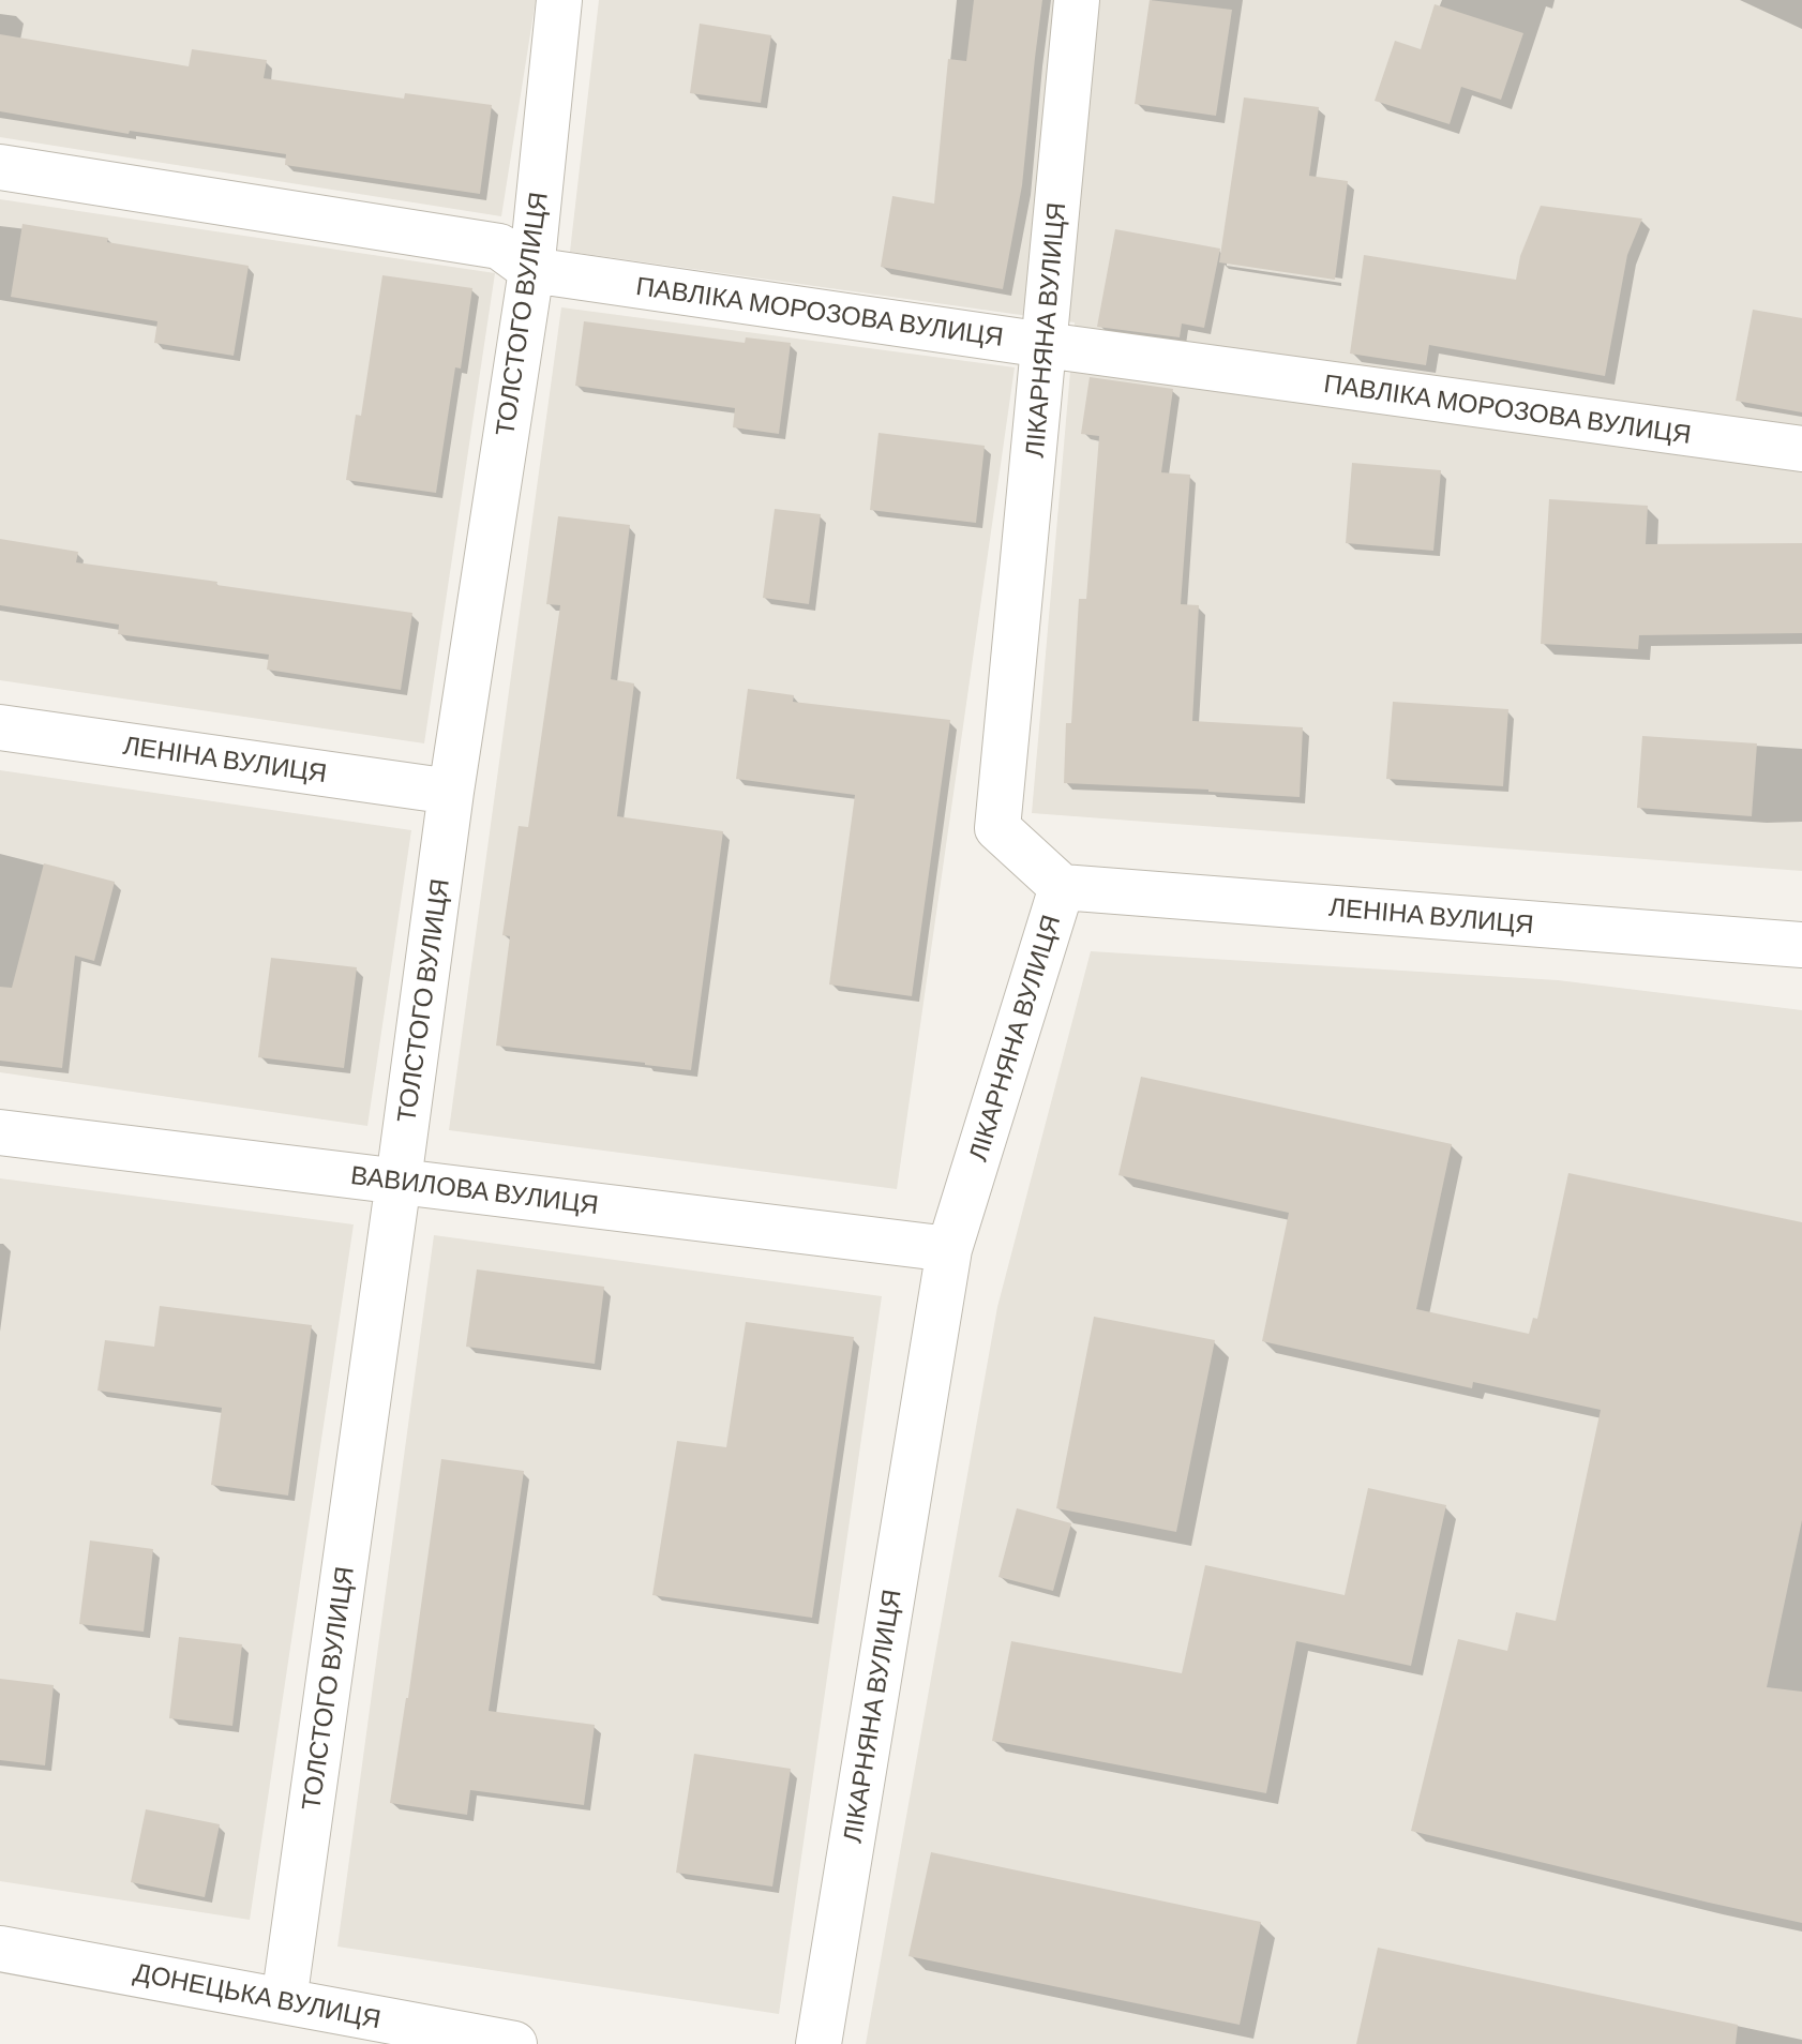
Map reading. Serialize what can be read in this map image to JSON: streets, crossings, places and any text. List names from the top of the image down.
{
  "streets": {
    "street": [
      "ПАВЛІКА МОРОЗОВА ВУЛИЦЯ",
      "ТОЛСТОГО ВУЛИЦЯ",
      "ЛІКАРНЯНА ВУЛИЦЯ",
      "ЛЕНІНА ВУЛИЦЯ",
      "ВАВИЛОВА ВУЛИЦЯ",
      "ДОНЕЦЬКА ВУЛИЦЯ"
    ]
  },
  "crossings": [
    ["ПАВЛІКА МОРОЗОВА ВУЛИЦЯ", "ТОЛСТОГО ВУЛИЦЯ"],
    ["ПАВЛІКА МОРОЗОВА ВУЛИЦЯ", "ЛІКАРНЯНА ВУЛИЦЯ"],
    ["ТОЛСТОГО ВУЛИЦЯ", "ЛЕНІНА ВУЛИЦЯ"],
    ["ТОЛСТОГО ВУЛИЦЯ", "ВАВИЛОВА ВУЛИЦЯ"],
    ["ТОЛСТОГО ВУЛИЦЯ", "ДОНЕЦЬКА ВУЛИЦЯ"],
    ["ЛІКАРНЯНА ВУЛИЦЯ", "ЛЕНІНА ВУЛИЦЯ"],
    ["ЛІКАРНЯНА ВУЛИЦЯ", "ВАВИЛОВА ВУЛИЦЯ"]
  ]
}
